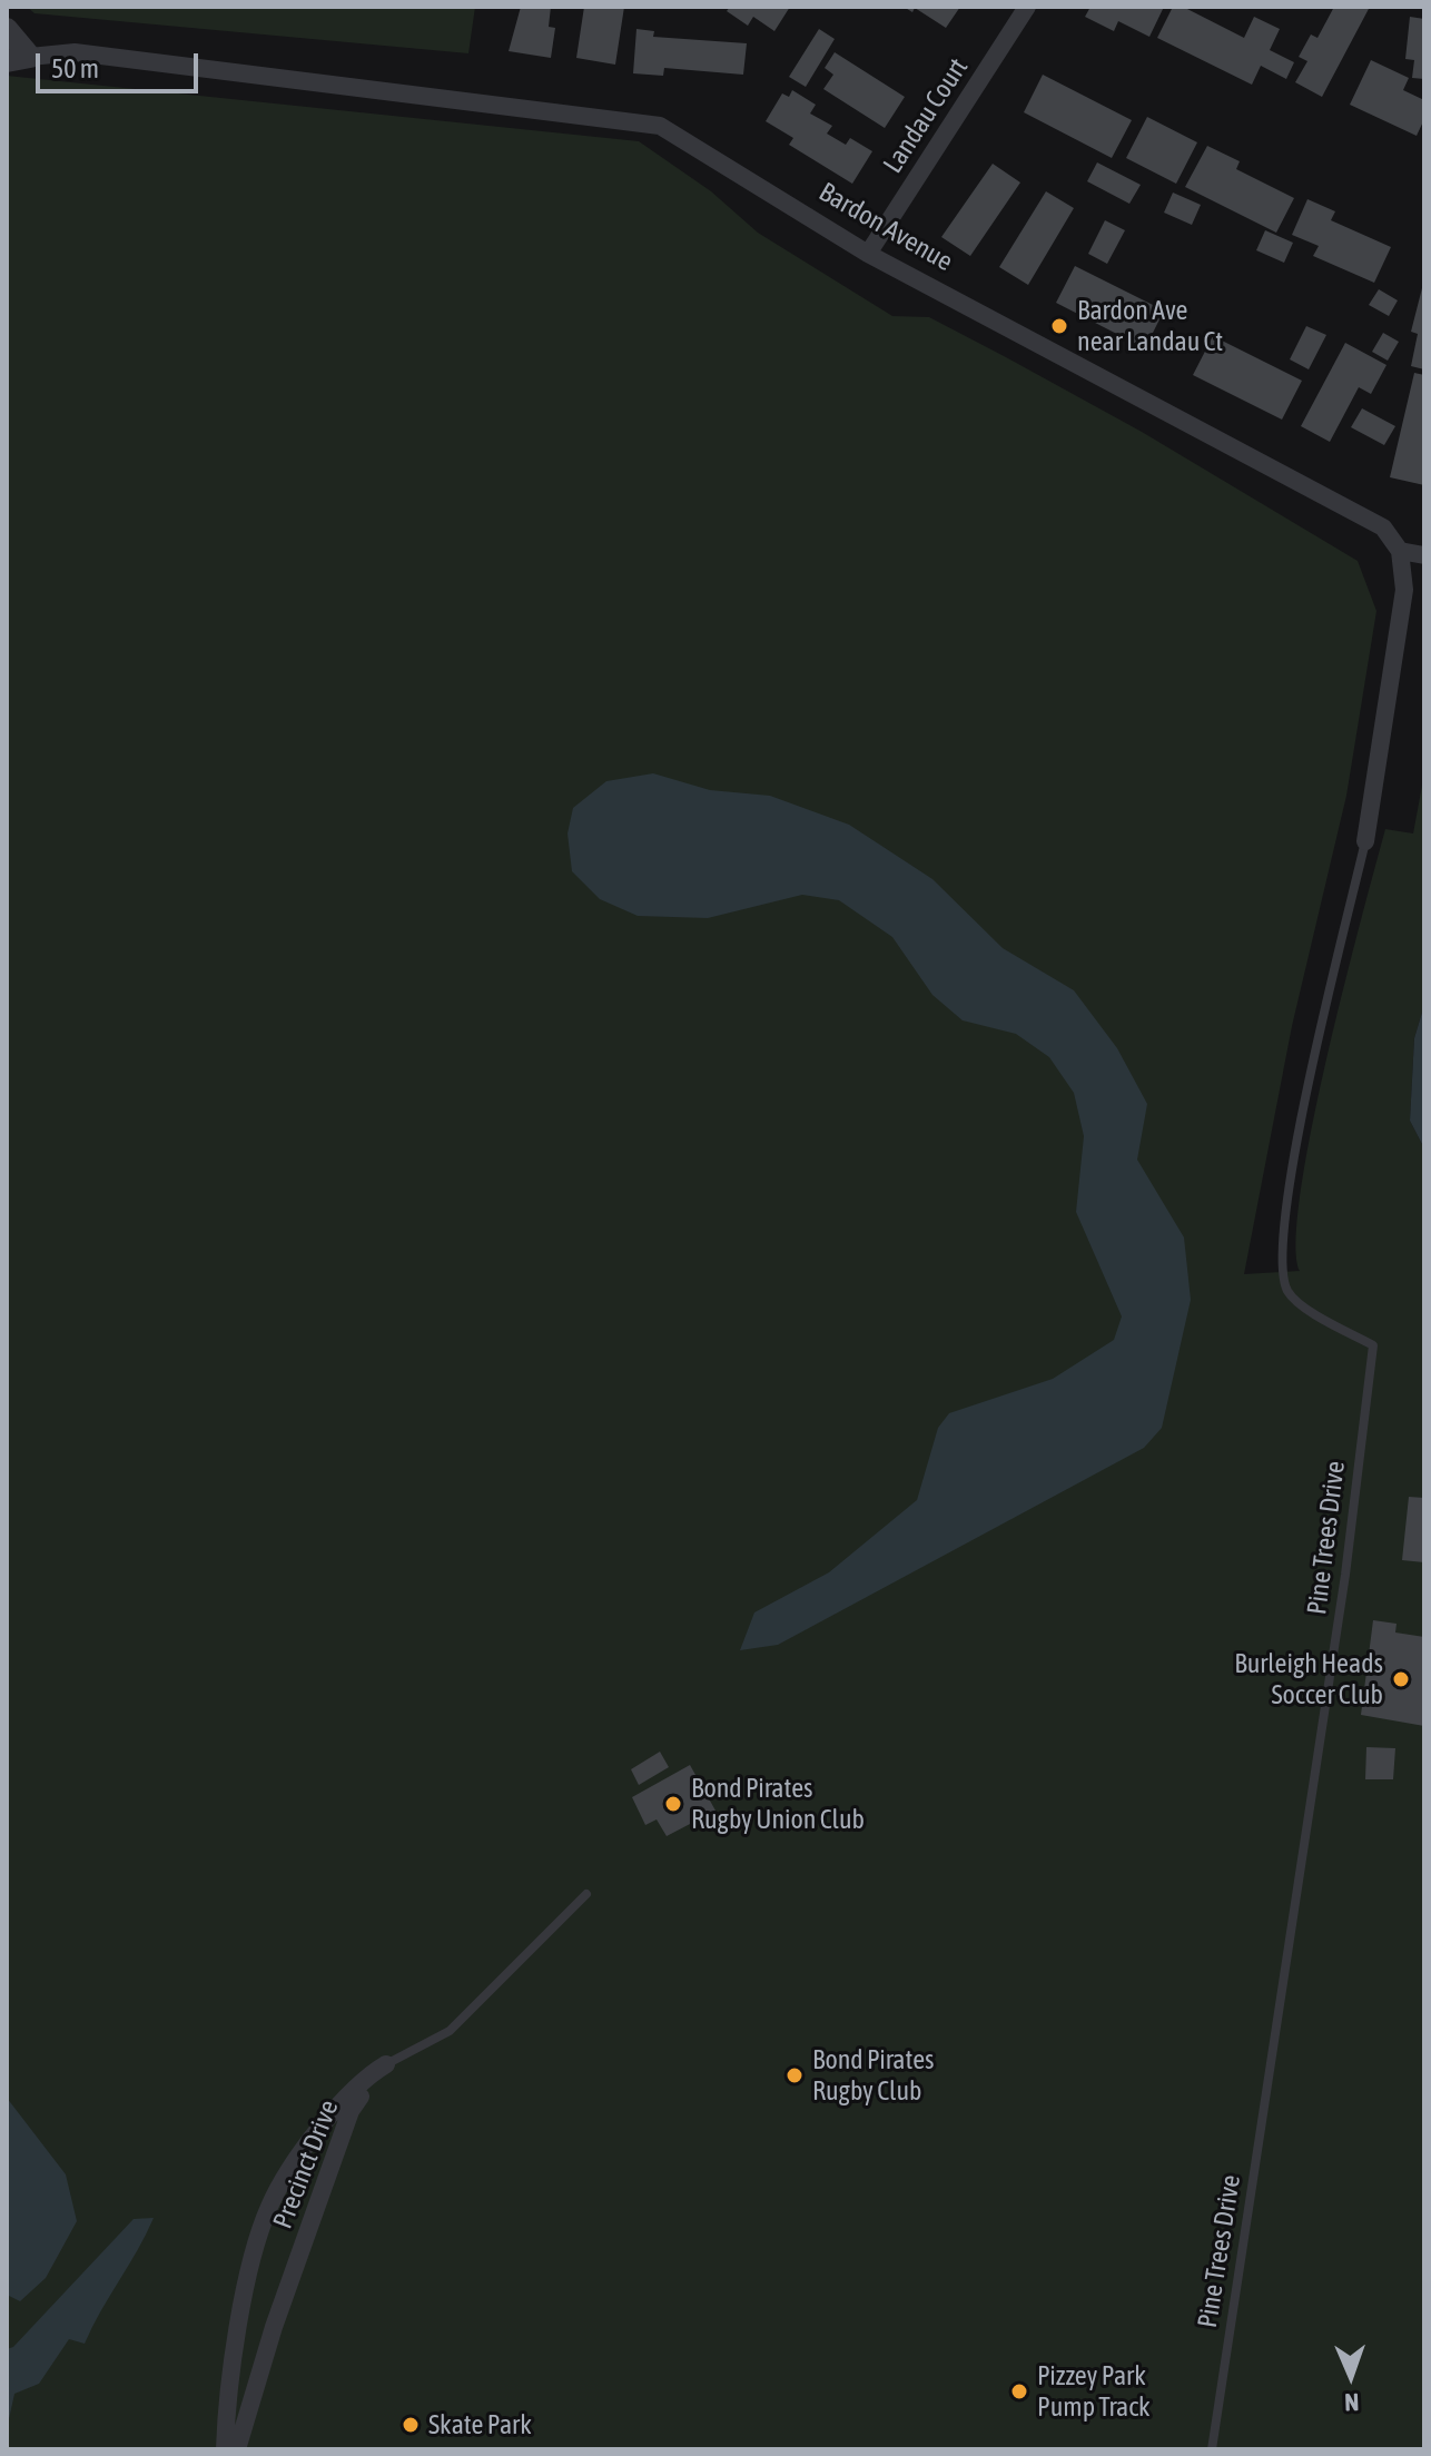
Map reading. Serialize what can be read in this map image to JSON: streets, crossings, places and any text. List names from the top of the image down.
{
  "streets": {
    "street": ["Landau Court", "Bardon Avenue", "Precinct Drive"],
    "lane": ["Pine Trees Drive"]
  },
  "crossings": [
    ["Landau Court", "Bardon Avenue"]
  ],
  "places": [
    "Bardon Ave near Landau Ct",
    "Burleigh Heads Soccer Club",
    "Bond Pirates Rugby Union Club",
    "Bond Pirates Rugby Club",
    "Pizzey Park Pump Track",
    "Skate Park"
  ],
  "scale_bar": "50 m",
  "north": "bottom"
}
